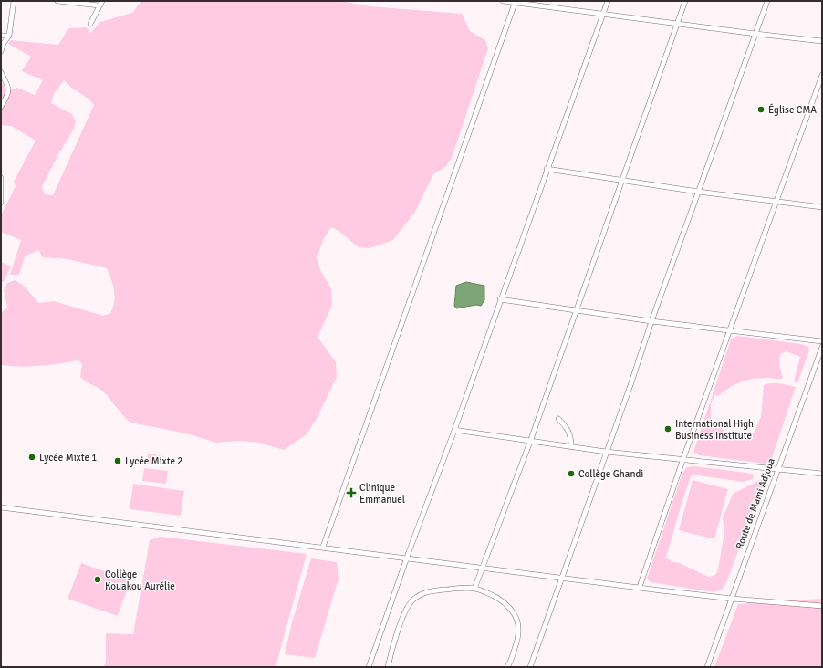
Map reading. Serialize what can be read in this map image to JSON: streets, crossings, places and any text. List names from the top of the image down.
{
  "streets": {
    "street": ["Route de Mami Adjoua"]
  },
  "places": {
    "other": [
      "Église CMA",
      "International High Business Institute",
      "Lycée Mixte 1",
      "Lycée Mixte 2",
      "Collège Ghandi",
      "Collège Kouakou Aurélie"
    ],
    "health": ["Clinique Emmanuel"]
  }
}
